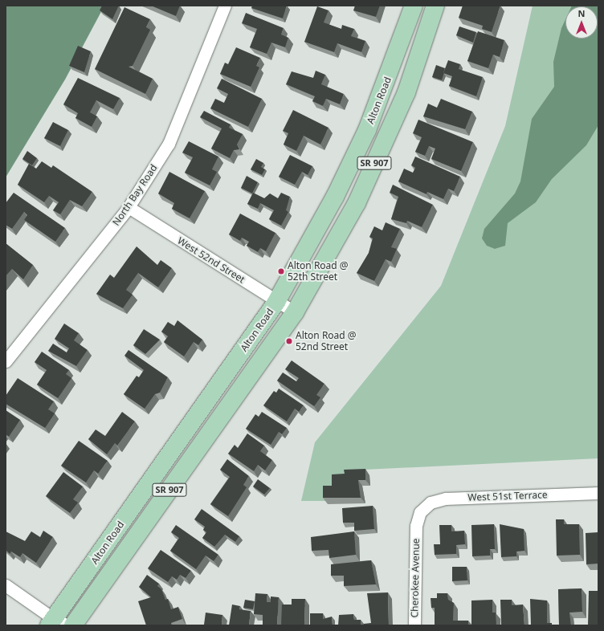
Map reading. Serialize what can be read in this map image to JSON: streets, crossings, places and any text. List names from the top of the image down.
{
  "streets": {
    "main road": ["Alton Road", "SR 907"],
    "street": [
      "North Bay Road",
      "West 52nd Street",
      "West 51st Terrace",
      "Cherokee Avenue"
    ]
  },
  "crossings": [
    ["Alton Road", "West 52nd Street"],
    ["North Bay Road", "West 52nd Street"],
    ["West 51st Terrace", "Cherokee Avenue"]
  ],
  "places": ["Alton Road @ 52th Street", "Alton Road @ 52nd Street"],
  "north": "top"
}
